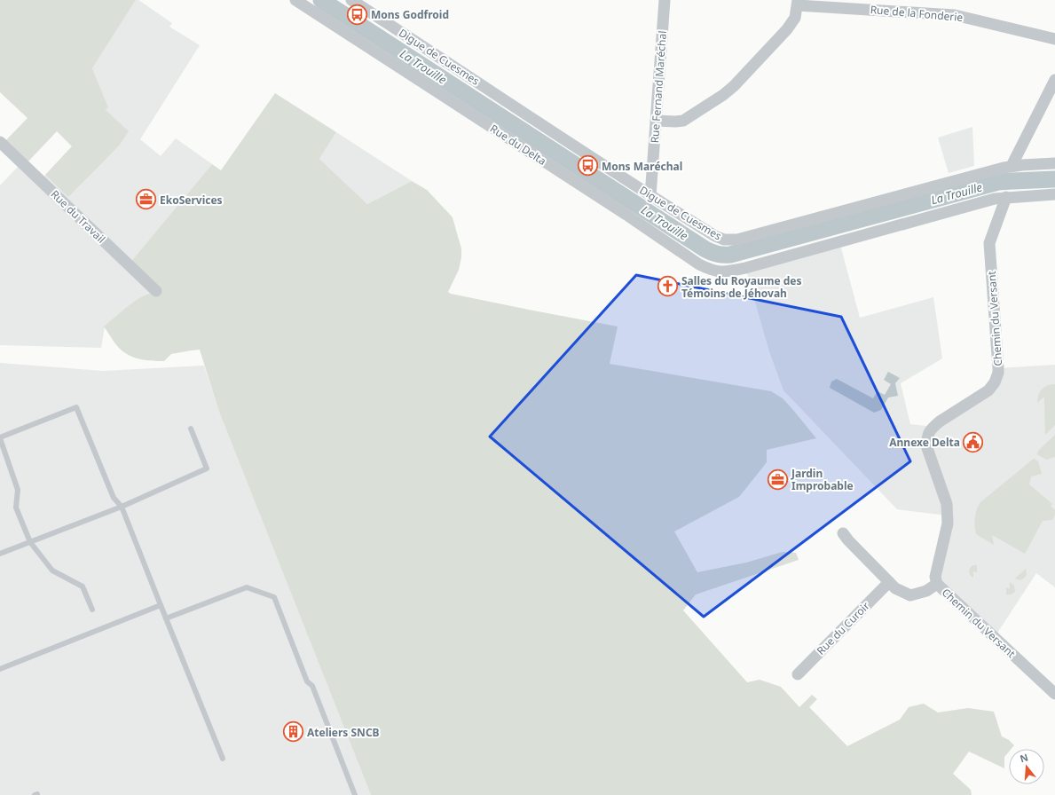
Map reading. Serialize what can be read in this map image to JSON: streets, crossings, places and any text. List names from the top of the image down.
{
  "streets": {
    "street": [
      "Rue de la Fonderie",
      "Digue de Cuesmes",
      "Rue Fernand Maréchal",
      "Rue du Delta",
      "Rue du Travail",
      "Chemin du Versant",
      "Rue du Curoir"
    ]
  },
  "crossings": [
    ["Digue de Cuesmes", "Rue Fernand Maréchal"],
    ["Rue du Delta", "Chemin du Versant"]
  ],
  "water": ["La Trouille"],
  "places": {
    "bus stop": ["Mons Godfroid", "Mons Maréchal"],
    "office": ["EkoServices", "Jardin Improbable"],
    "church": ["Salles du Royaume des Témoins de Jéhovah"],
    "public building": ["Annexe Delta"],
    "building": ["Ateliers SNCB"]
  },
  "north": "top"
}
